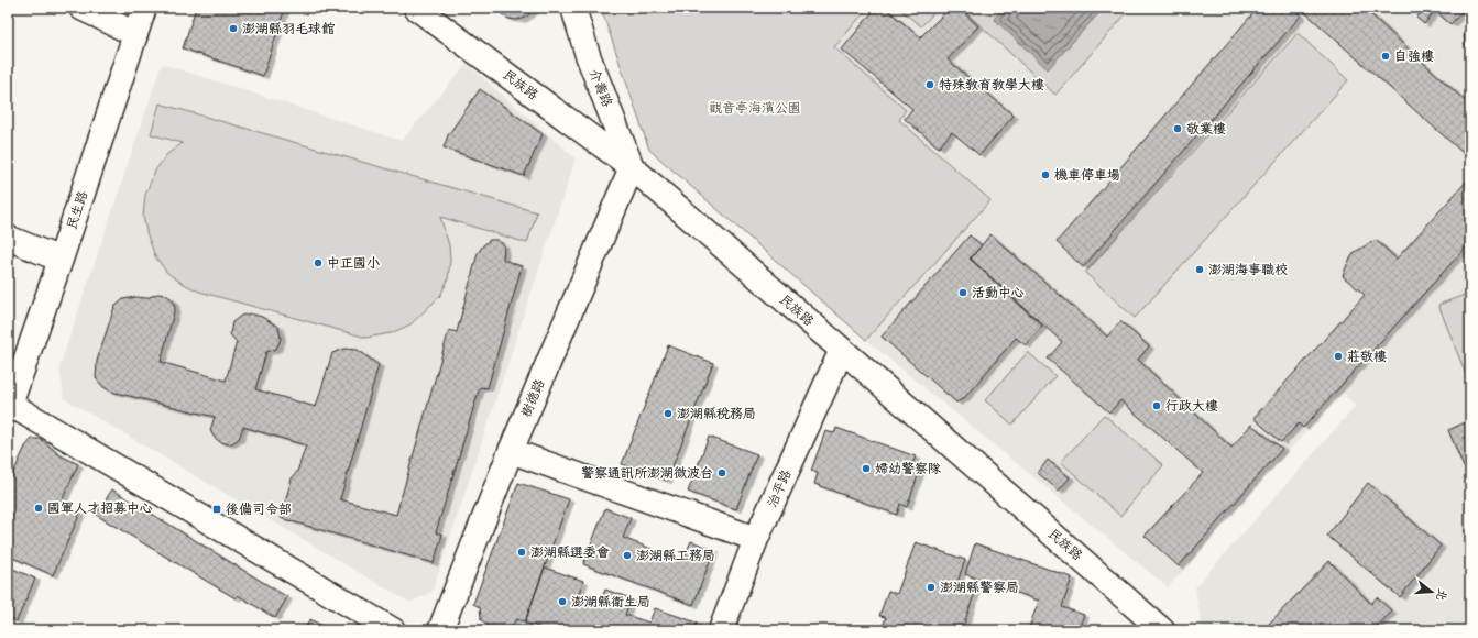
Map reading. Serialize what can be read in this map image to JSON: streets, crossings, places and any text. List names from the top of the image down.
{
  "streets": {
    "street": [
      "民族路",
      "介壽路",
      "民生路",
      "樹德路",
      "治平路"
    ]
  },
  "crossings": [
    ["民族路", "介壽路"],
    ["民族路", "樹德路"],
    ["民族路", "治平路"],
    ["介壽路", "樹德路"]
  ],
  "parks": ["觀音亭海濱公園"],
  "places": {
    "other": [
      "澎湖縣羽毛球館",
      "自強樓",
      "特殊教育教學大樓",
      "敬業樓",
      "機車停車場",
      "中正國小",
      "澎湖海事職校",
      "活動中心",
      "莊敬樓",
      "行政大樓",
      "澎湖縣稅務局",
      "婦幼警察隊",
      "警察通訊所澎湖微波台",
      "國軍人才招募中心",
      "澎湖縣選委會",
      "澎湖縣工務局",
      "澎湖縣警察局",
      "澎湖縣衛生局"
    ],
    "transit": ["後備司令部"]
  },
  "north": "right"
}
